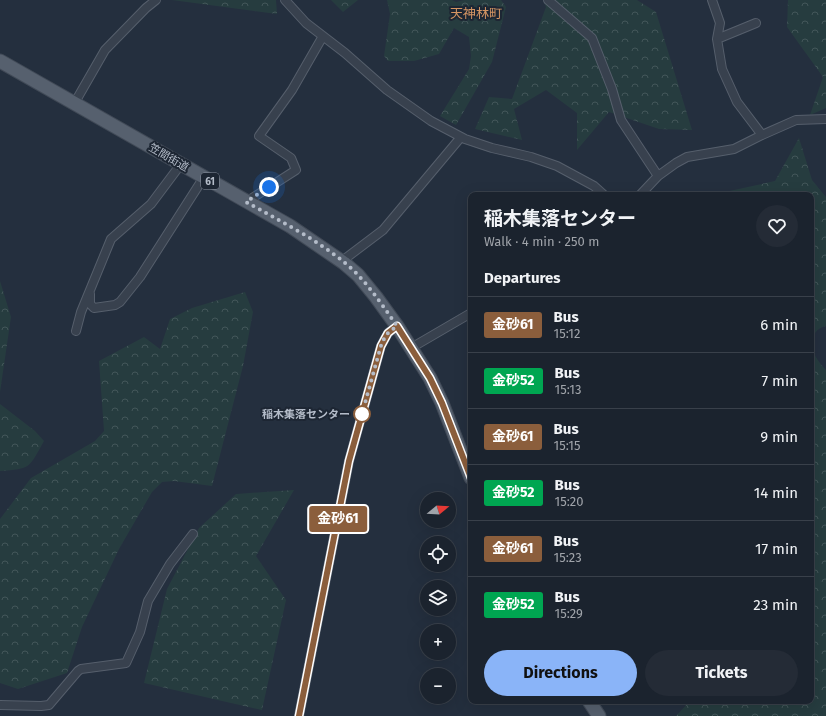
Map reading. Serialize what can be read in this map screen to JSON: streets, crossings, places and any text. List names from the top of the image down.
{
  "streets": {
    "main road": ["笠間街道", "61"]
  },
  "districts": ["天神林町"],
  "places": ["稲木集落センター"],
  "lines": ["bus line 金砂61"],
  "north": "right",
  "page": {
    "on_map": "金砂61",
    "heading": [
      ["稲木集落センター", "Walk · 4 min · 250 m"],
      "Departures"
    ],
    "list": [
      {
        "mark": "金砂61",
        "name": "Bus",
        "note": "15:12",
        "value": "6 min"
      },
      {
        "mark": "金砂52",
        "name": "Bus",
        "note": "15:13",
        "value": "7 min"
      },
      {
        "mark": "金砂61",
        "name": "Bus",
        "note": "15:15",
        "value": "9 min"
      },
      {
        "mark": "金砂52",
        "name": "Bus",
        "note": "15:20",
        "value": "14 min"
      },
      {
        "mark": "金砂61",
        "name": "Bus",
        "note": "15:23",
        "value": "17 min"
      },
      {
        "mark": "金砂52",
        "name": "Bus",
        "note": "15:29",
        "value": "23 min"
      }
    ],
    "map_buttons": ["+", "−"],
    "buttons": ["Directions", "Tickets"]
  }
}
